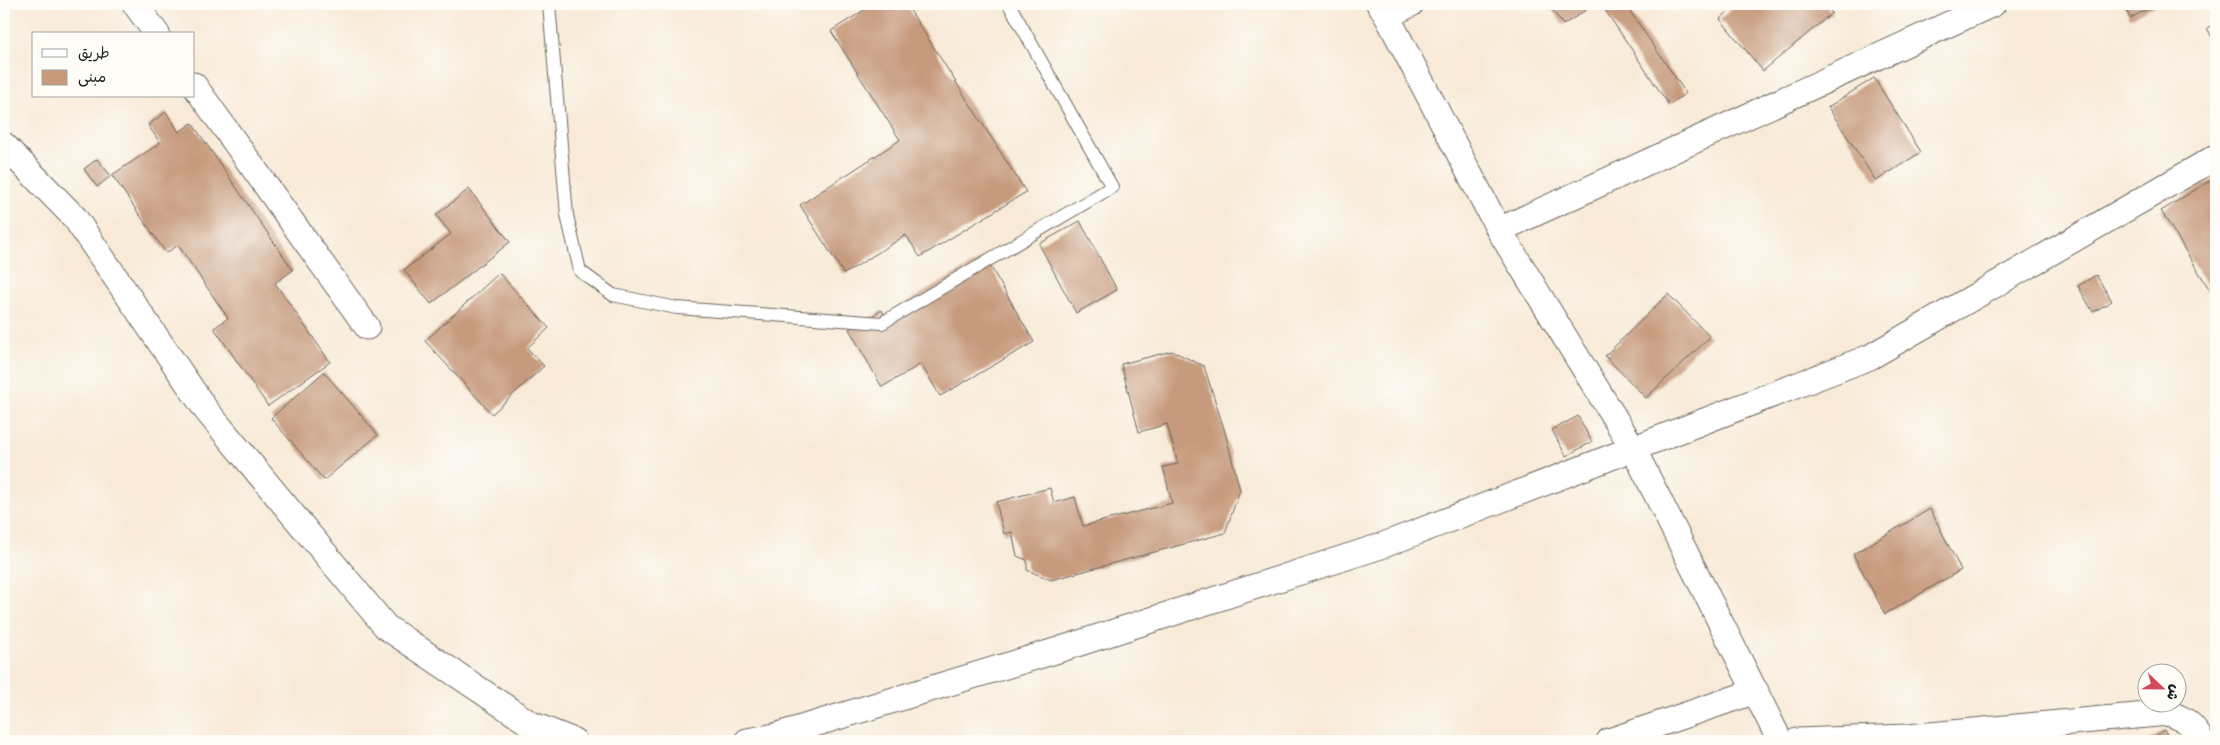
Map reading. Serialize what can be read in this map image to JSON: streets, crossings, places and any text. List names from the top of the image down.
{
  "legend": ["طريق", "مبنى"],
  "north": "right"
}
